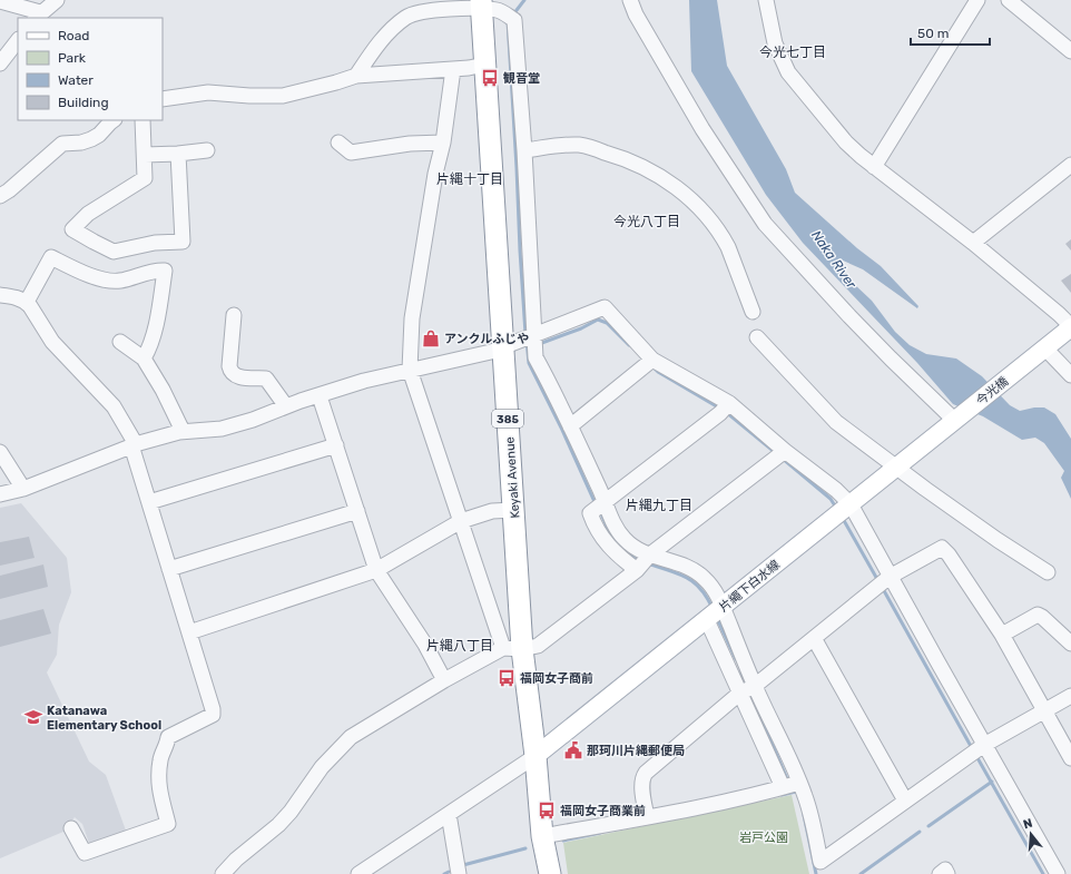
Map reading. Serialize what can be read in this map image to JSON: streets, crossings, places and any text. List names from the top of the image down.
{
  "streets": {
    "highway": ["385", "Keyaki Avenue"],
    "main road": ["今光橋", "片繩下白水線"]
  },
  "crossings": [
    ["今光橋", "片繩下白水線"],
    ["Keyaki Avenue", "片繩下白水線"]
  ],
  "districts": [
    "今光七丁目",
    "片縄十丁目",
    "今光八丁目",
    "片縄九丁目",
    "片縄八丁目"
  ],
  "water": ["Naka River"],
  "parks": ["岩戸公園"],
  "places": {
    "bus stop": ["観音堂", "福岡女子商前", "福岡女子商業前"],
    "shop": ["アンクルふじや"],
    "school or university": ["Katanawa Elementary School"],
    "public building": ["那珂川片縄郵便局"]
  },
  "legend": [
    "Road",
    "Park",
    "Water",
    "Building"
  ],
  "scale_bar": "50 m",
  "north": "top"
}
